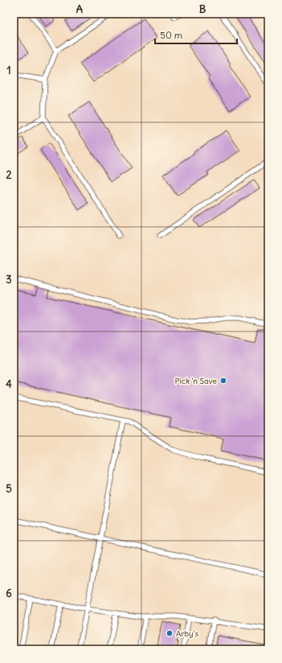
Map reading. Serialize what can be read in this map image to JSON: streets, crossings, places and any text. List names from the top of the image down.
{
  "places": ["Pick 'n Save", "Arby's"],
  "scale_bar": "50 m",
  "grid": {
    "columns": ["A", "B"],
    "rows": [
      "1",
      "2",
      "3",
      "4",
      "5",
      "6"
    ]
  }
}
